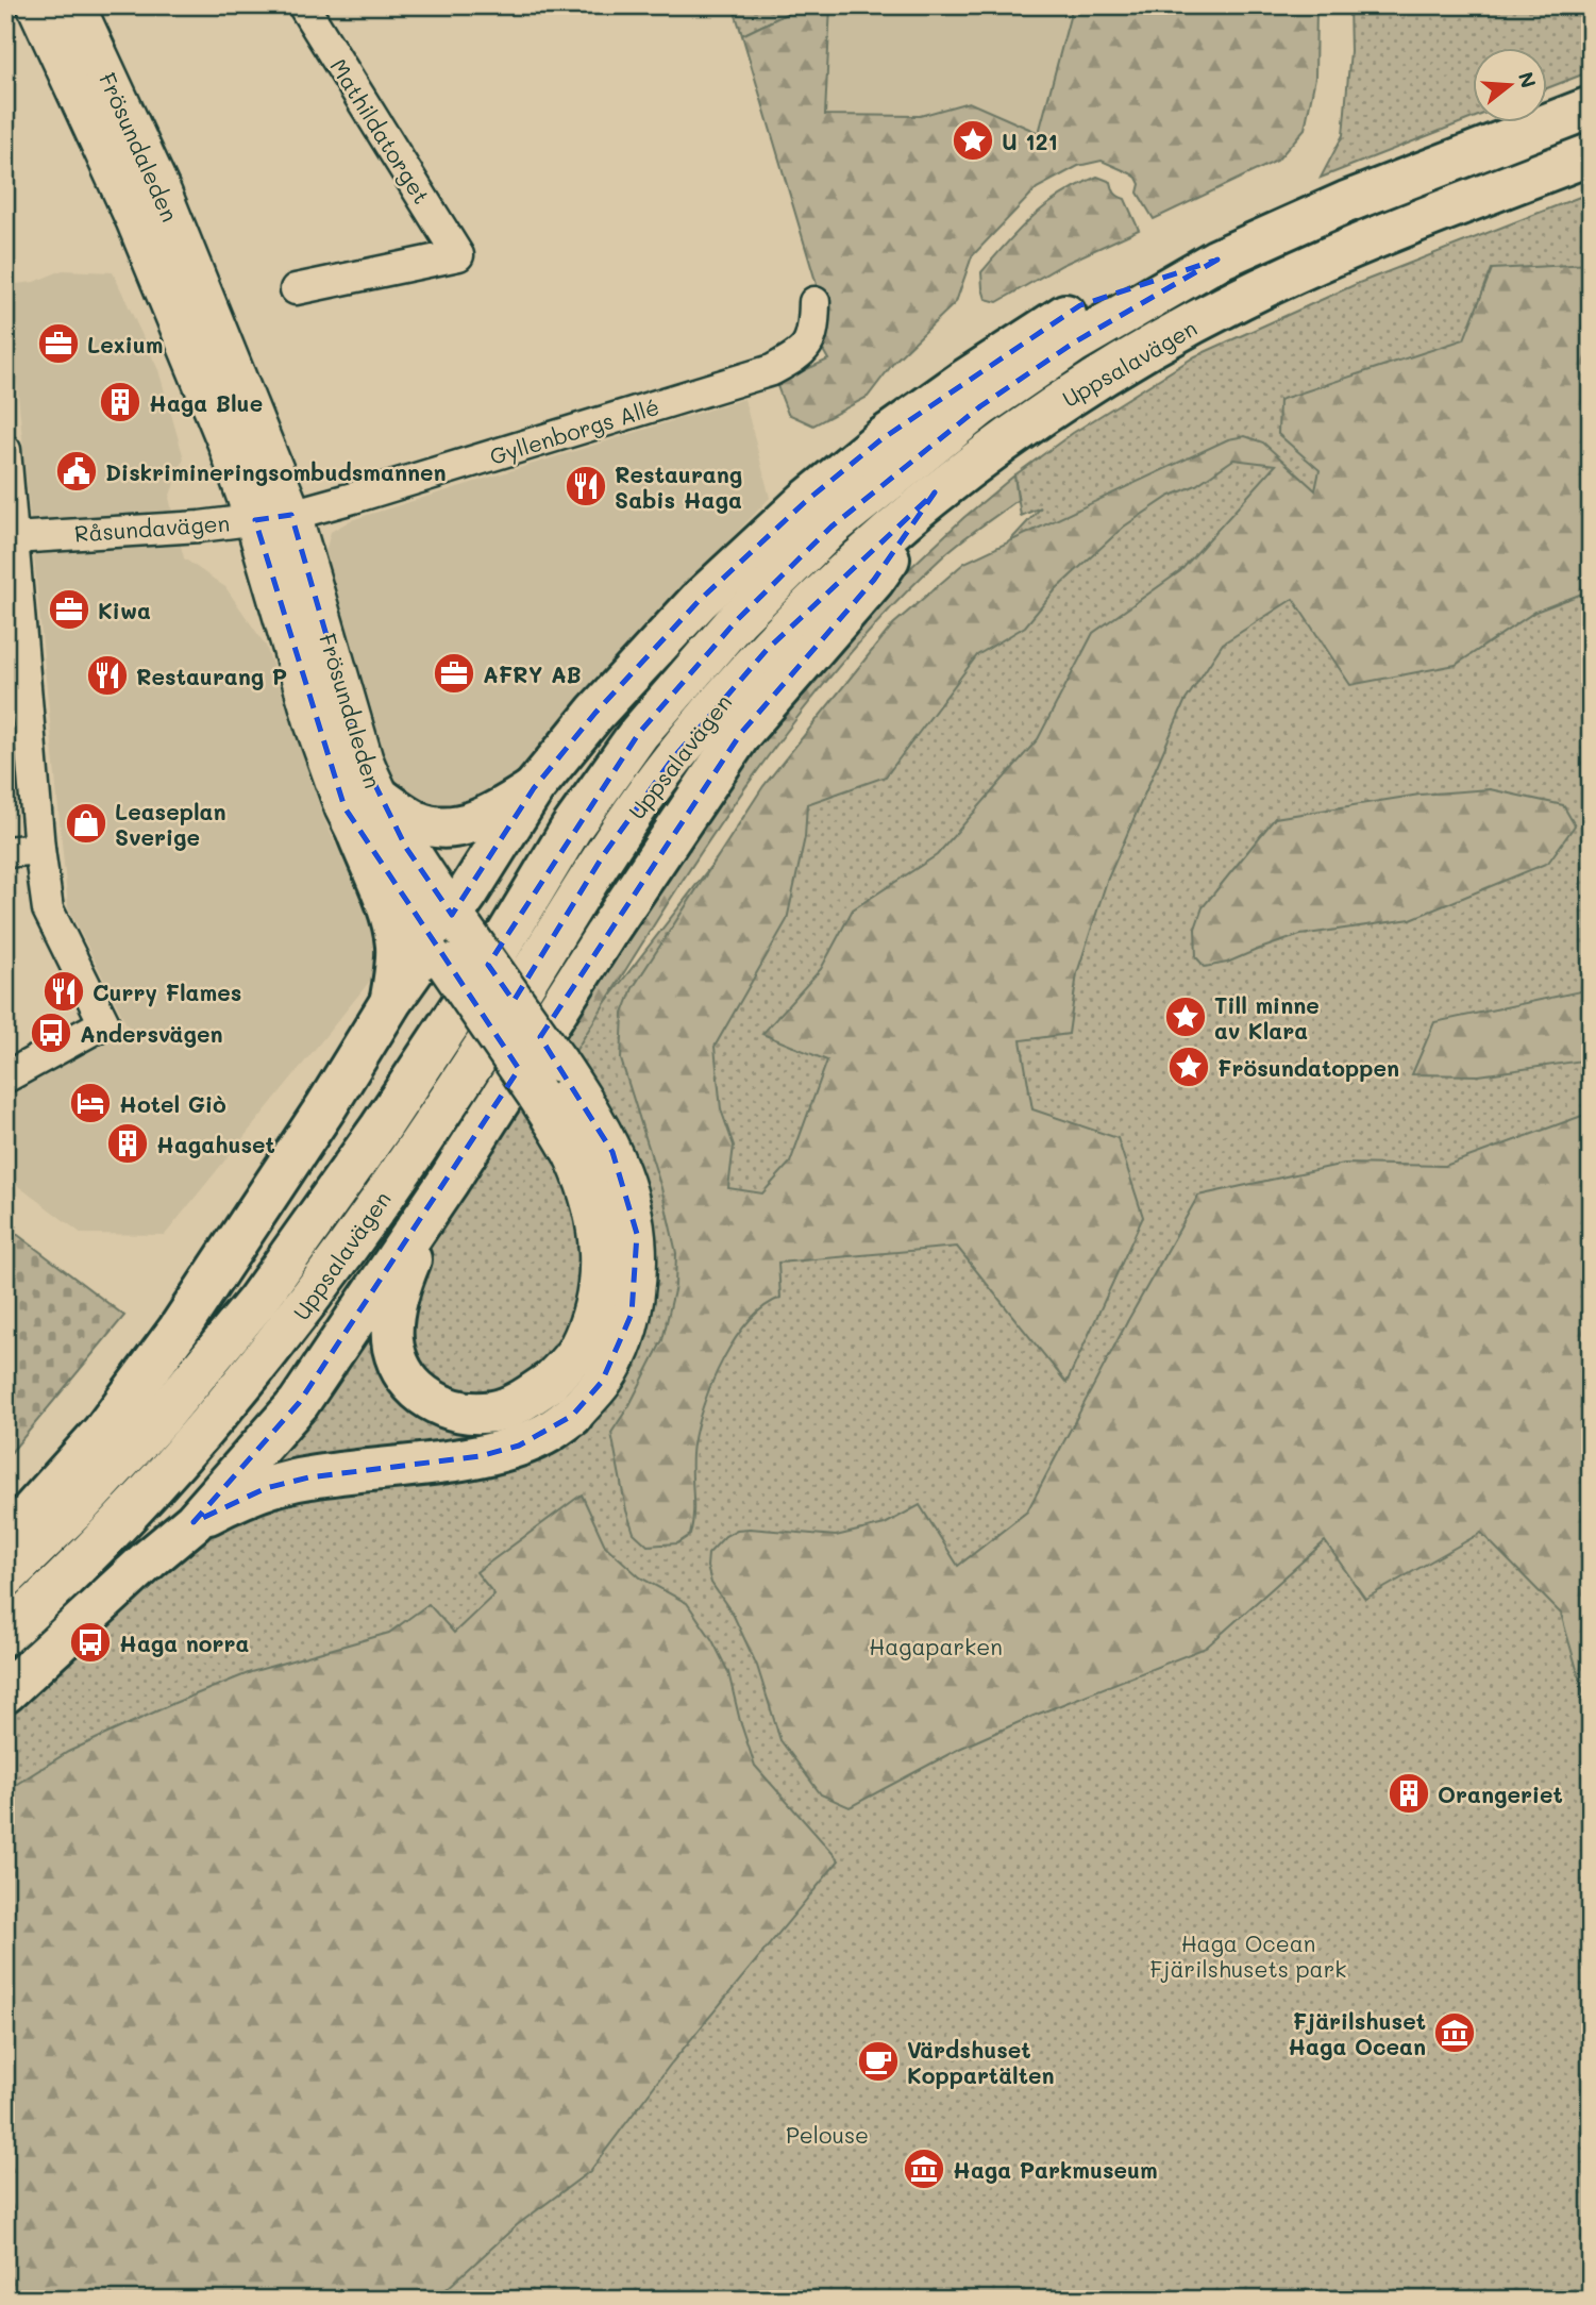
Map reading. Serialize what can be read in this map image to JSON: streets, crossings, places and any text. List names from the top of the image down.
{
  "streets": {
    "highway": ["Uppsalavägen"],
    "main road": ["Frösundaleden"],
    "street": ["Mathildatorget", "Gyllenborgs Allé", "Råsundavägen"]
  },
  "crossings": [
    ["Frösundaleden", "Gyllenborgs Allé"],
    ["Frösundaleden", "Råsundavägen"],
    ["Gyllenborgs Allé", "Råsundavägen"]
  ],
  "parks": ["Hagaparken", "Haga Ocean Fjärilshusets park", "Pelouse"],
  "places": {
    "place": ["U 121", "Till minne av Klara", "Frösundatoppen"],
    "office": ["Lexium", "Kiwa", "AFRY AB"],
    "building": ["Haga Blue", "Hagahuset", "Orangeriet"],
    "public building": ["Diskrimineringsombudsmannen"],
    "restaurant": ["Restaurang Sabis Haga", "Restaurang P", "Curry Flames"],
    "shop": ["Leaseplan Sverige"],
    "bus stop": ["Andersvägen", "Haga norra"],
    "hotel": ["Hotel Giò"],
    "museum": ["Fjärilshuset Haga Ocean", "Haga Parkmuseum"],
    "cafe": ["Värdshuset Koppartälten"]
  },
  "north": "right"
}
